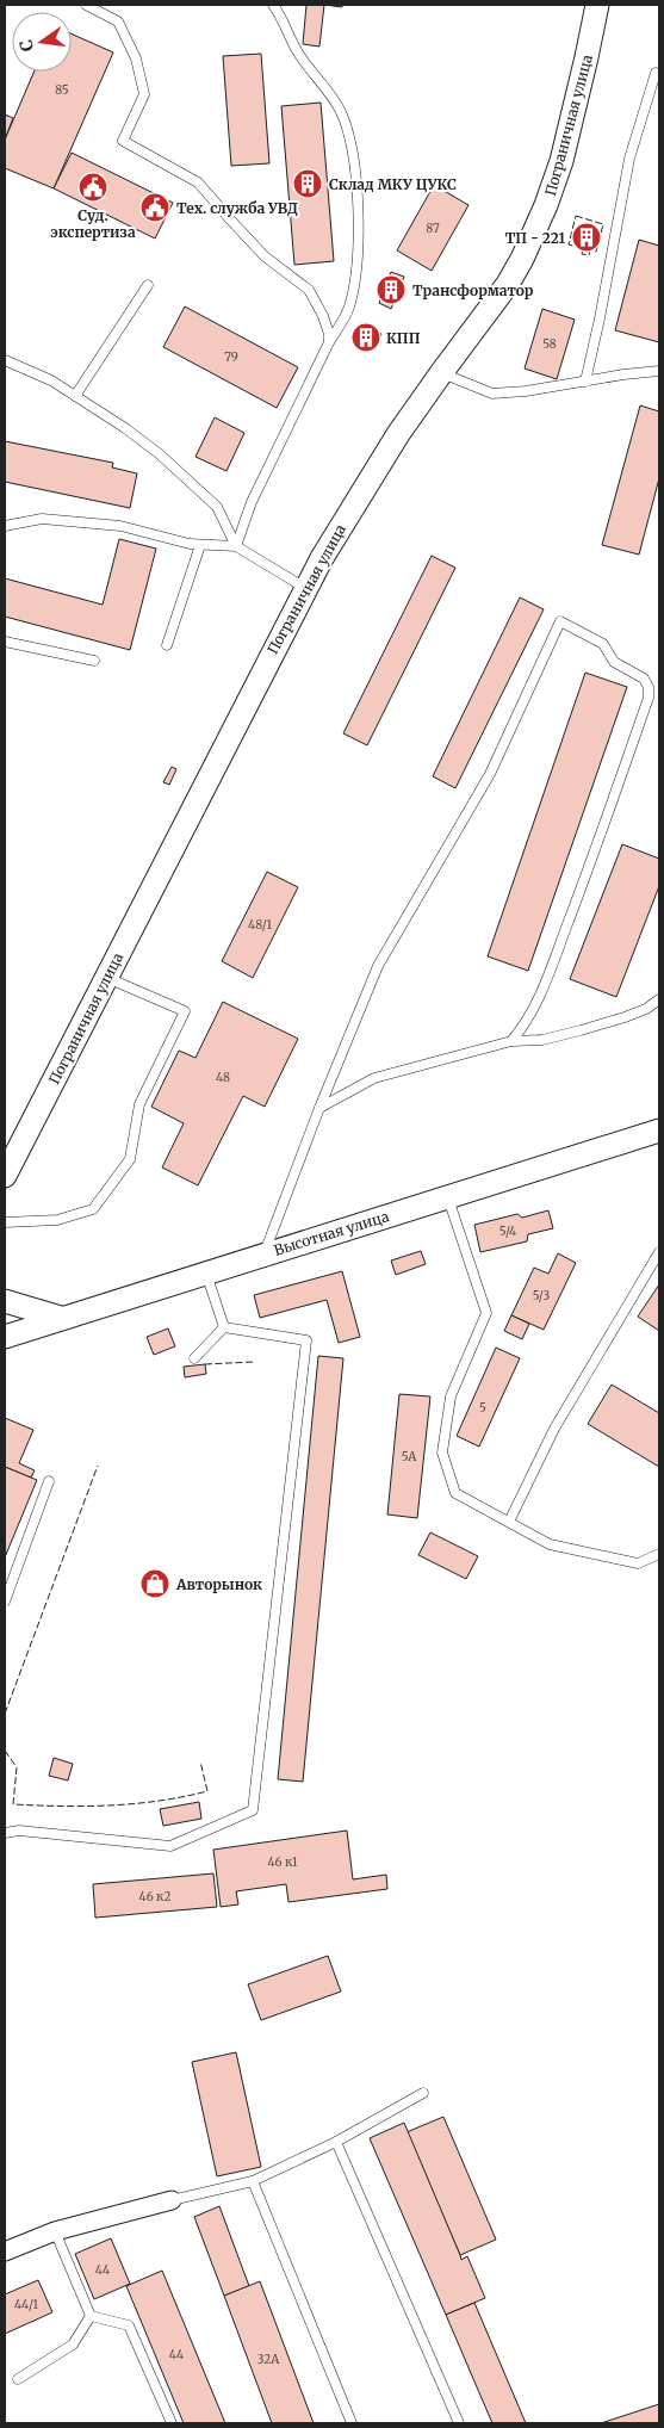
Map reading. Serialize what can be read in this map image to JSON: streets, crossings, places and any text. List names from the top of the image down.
{
  "streets": {
    "street": ["Пограничная улица", "Высотная улица"]
  },
  "places": {
    "building": [
      "Склад МКУ ЦУКС",
      "ТП - 221",
      "Трансформатор",
      "КПП"
    ],
    "public building": ["Суд. экспертиза", "Тех. служба УВД"],
    "shop": ["Авторынок"]
  },
  "house_numbers": [
    "85",
    "87",
    "58",
    "79",
    "48/1",
    "48",
    "5/4",
    "5/3",
    "5",
    "5А",
    "46 к1",
    "46 к2",
    "44",
    "44/1",
    "44",
    "32А"
  ],
  "north": "left"
}
